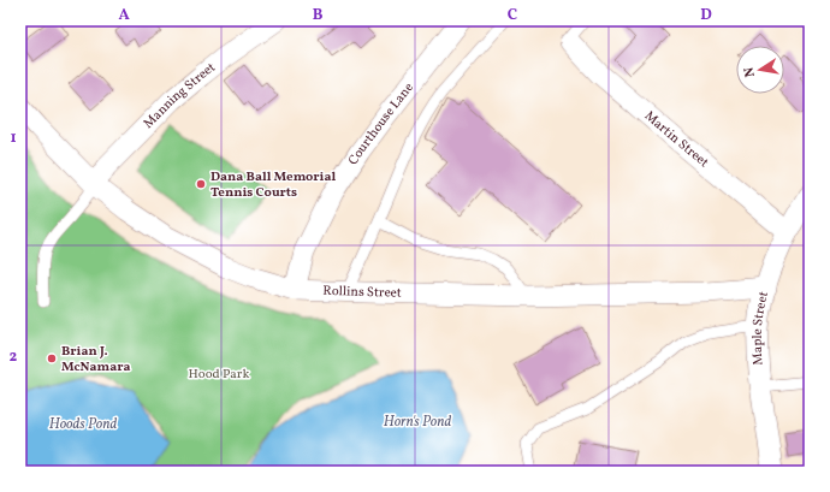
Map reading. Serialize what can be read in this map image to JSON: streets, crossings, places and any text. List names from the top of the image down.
{
  "streets": {
    "street": [
      "Manning Street",
      "Courthouse Lane",
      "Martin Street",
      "Rollins Street",
      "Maple Street"
    ]
  },
  "crossings": [
    ["Manning Street", "Rollins Street"],
    ["Courthouse Lane", "Rollins Street"],
    ["Martin Street", "Maple Street"],
    ["Rollins Street", "Maple Street"]
  ],
  "water": ["Horn's Pond", "Hoods Pond"],
  "parks": ["Hood Park"],
  "places": ["Dana Ball Memorial Tennis Courts", "Brian J. McNamara"],
  "north": "left",
  "grid": {
    "columns": [
      "A",
      "B",
      "C",
      "D"
    ],
    "rows": ["1", "2"]
  }
}
